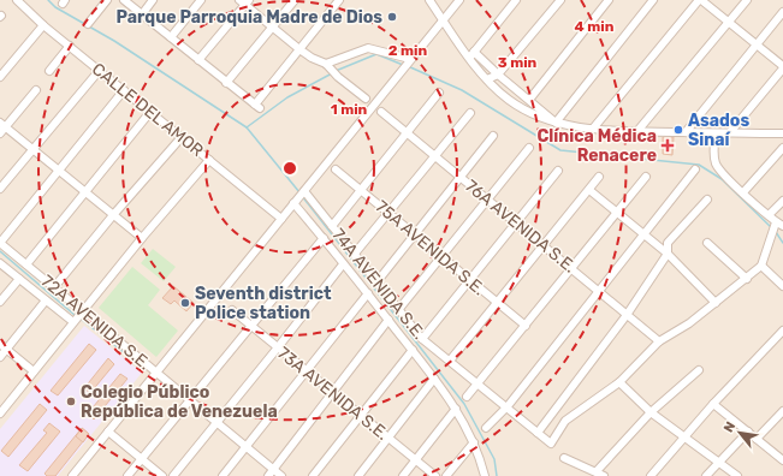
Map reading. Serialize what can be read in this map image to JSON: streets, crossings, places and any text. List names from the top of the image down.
{
  "streets": {
    "street": [
      "CALLE DEL AMOR",
      "76A AVENIDA S.E.",
      "75A AVENIDA S.E.",
      "74A AVENIDA S.E.",
      "72A AVENIDA S.E.",
      "73A AVENIDA S.E."
    ]
  },
  "places": {
    "other": [
      "Parque Parroquia Madre de Dios",
      "Asados Sinaí",
      "Seventh district Police station",
      "Colegio Público República de Venezuela"
    ],
    "health": ["Clínica Médica Renacere"]
  },
  "north": "top left",
  "rings": [
    "4 min",
    "2 min",
    "3 min",
    "1 min"
  ]
}
